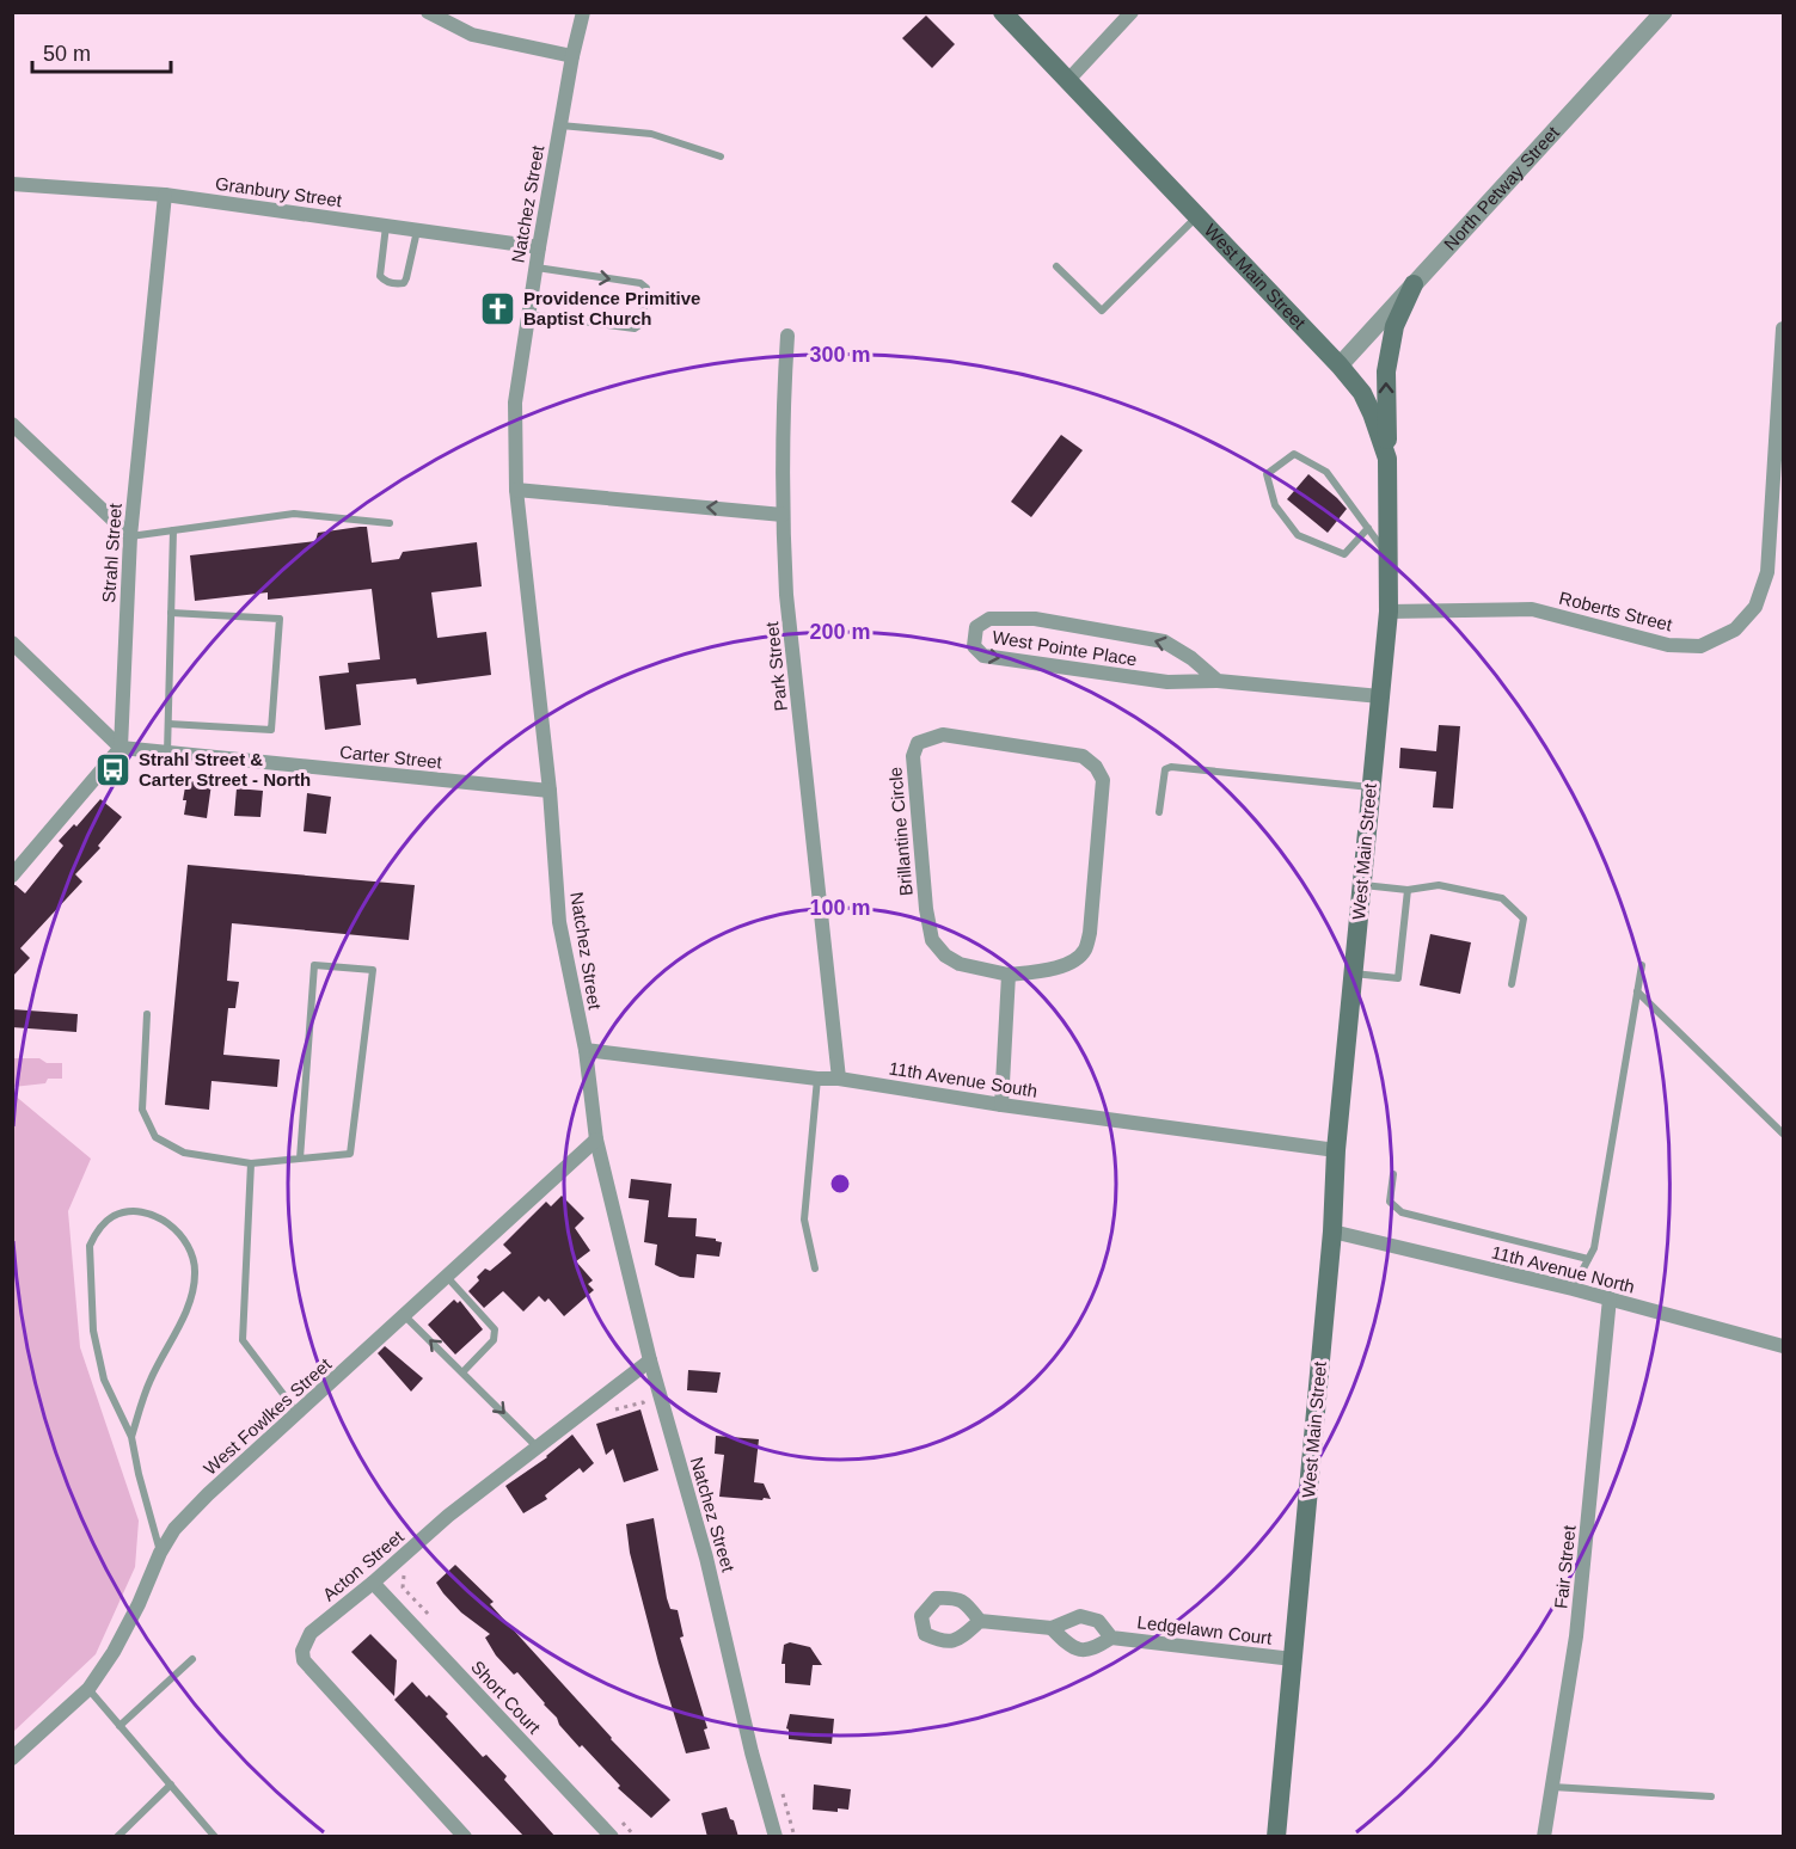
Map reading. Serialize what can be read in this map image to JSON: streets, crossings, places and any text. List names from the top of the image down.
{
  "streets": {
    "main road": ["West Main Street"],
    "street": [
      "North Petway Street",
      "Granbury Street",
      "Natchez Street",
      "Strahl Street",
      "Roberts Street",
      "West Pointe Place",
      "Park Street",
      "Carter Street",
      "Brillantine Circle",
      "11th Avenue South",
      "11th Avenue North",
      "West Fowlkes Street",
      "Acton Street",
      "Fair Street",
      "Ledgelawn Court",
      "Short Court"
    ]
  },
  "crossings": [
    ["North Petway Street", "West Main Street"],
    ["Granbury Street", "Natchez Street"],
    ["Granbury Street", "Strahl Street"],
    ["Natchez Street", "Carter Street"],
    ["Natchez Street", "11th Avenue South"],
    ["Natchez Street", "West Fowlkes Street"],
    ["Natchez Street", "Acton Street"],
    ["West Main Street", "Roberts Street"],
    ["West Main Street", "West Pointe Place"],
    ["West Main Street", "11th Avenue South"],
    ["West Main Street", "11th Avenue North"],
    ["West Main Street", "Ledgelawn Court"],
    ["Strahl Street", "Carter Street"],
    ["Park Street", "11th Avenue South"],
    ["11th Avenue North", "Fair Street"],
    ["Acton Street", "Short Court"]
  ],
  "places": {
    "church": ["Providence Primitive Baptist Church"],
    "bus stop": ["Strahl Street & Carter Street - North"]
  },
  "scale_bar": "50 m",
  "rings": ["300 m", "200 m", "100 m"]
}
